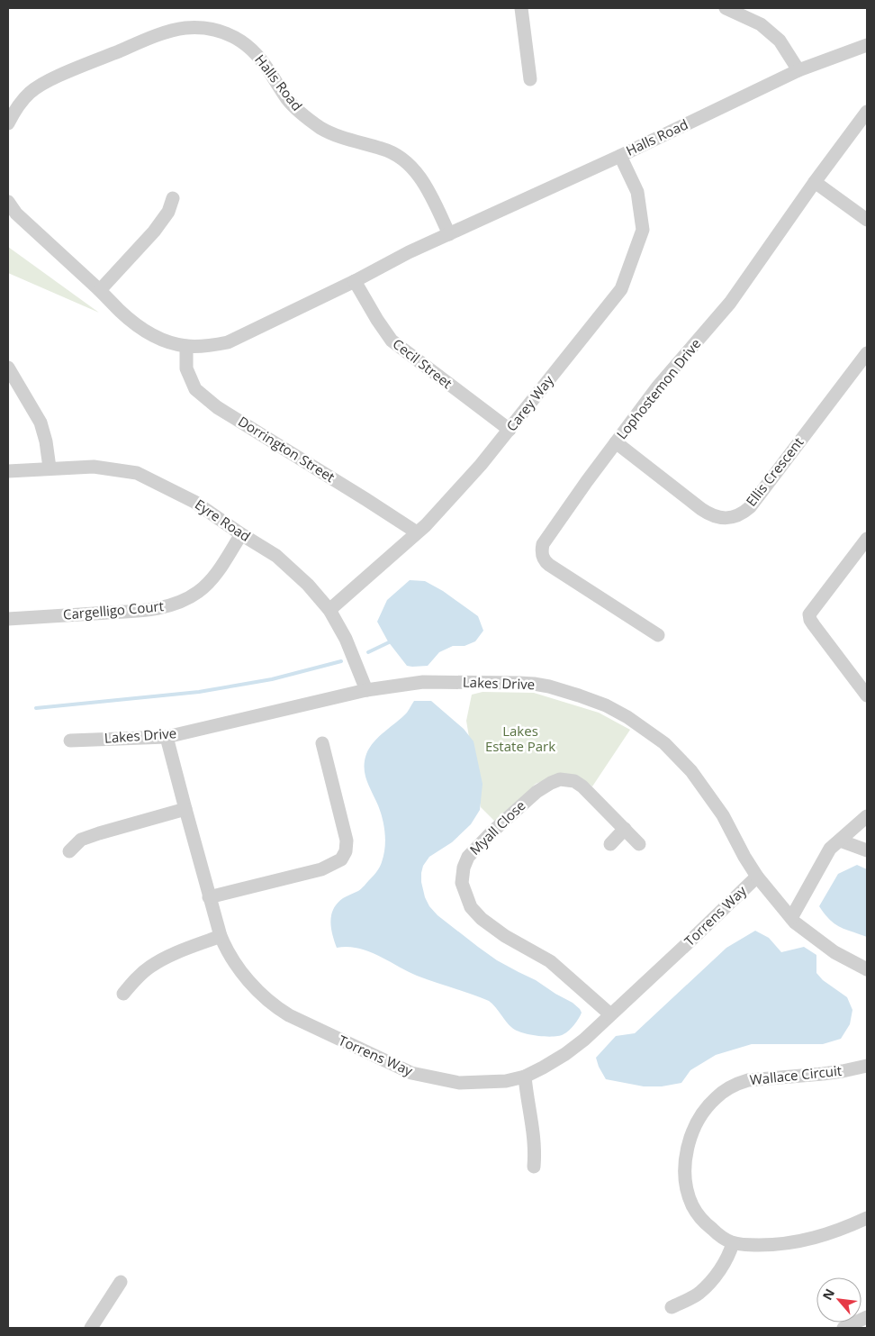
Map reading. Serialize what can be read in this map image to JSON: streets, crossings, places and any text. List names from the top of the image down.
{
  "streets": {
    "street": [
      "Halls Road",
      "Cecil Street",
      "Lophostemon Drive",
      "Carey Way",
      "Dorrington Street",
      "Ellis Crescent",
      "Eyre Road",
      "Cargelligo Court",
      "Lakes Drive",
      "Myall Close",
      "Torrens Way",
      "Wallace Circuit"
    ]
  },
  "crossings": [
    ["Halls Road", "Cecil Street"],
    ["Halls Road", "Carey Way"],
    ["Halls Road", "Dorrington Street"],
    ["Cecil Street", "Carey Way"],
    ["Lophostemon Drive", "Ellis Crescent"],
    ["Carey Way", "Dorrington Street"],
    ["Carey Way", "Eyre Road"],
    ["Eyre Road", "Cargelligo Court"],
    ["Eyre Road", "Lakes Drive"],
    ["Lakes Drive", "Torrens Way"],
    ["Myall Close", "Torrens Way"]
  ],
  "parks": ["Lakes Estate Park"],
  "north": "top left"
}
